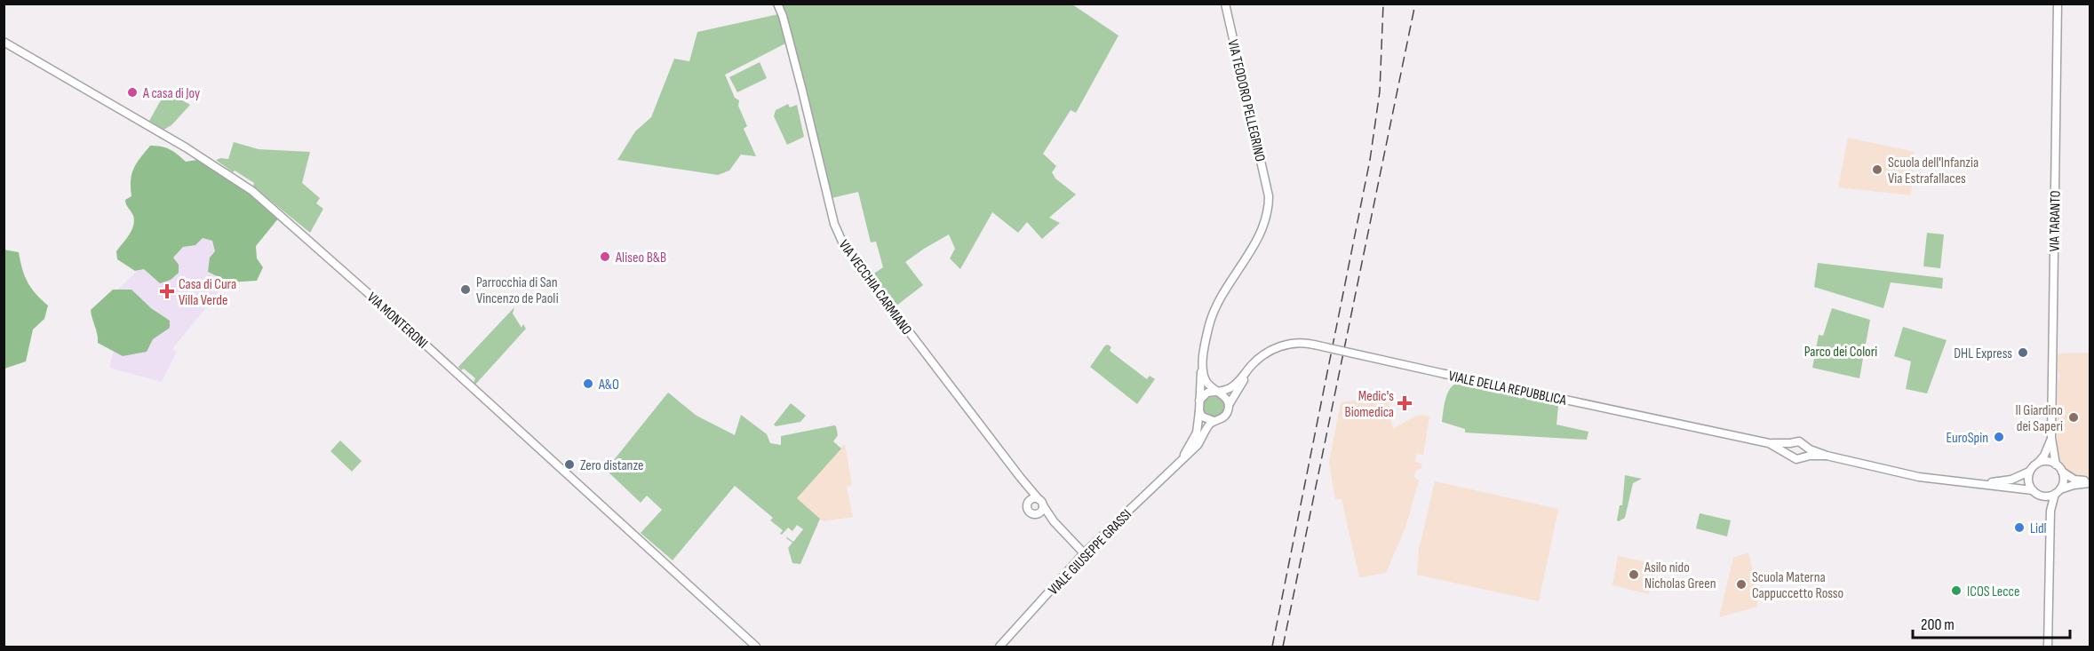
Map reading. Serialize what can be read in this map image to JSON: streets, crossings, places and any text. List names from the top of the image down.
{
  "streets": {
    "main road": [
      "VIA TEODORO PELLEGRINO",
      "VIA TARANTO",
      "VIA VECCHIA CARMIANO",
      "VIA MONTERONI",
      "VIALE DELLA REPUBBLICA",
      "VIALE GIUSEPPE GRASSI"
    ]
  },
  "crossings": [
    ["VIA TEODORO PELLEGRINO", "VIALE GIUSEPPE GRASSI"],
    ["VIA TARANTO", "VIALE DELLA REPUBBLICA"],
    ["VIA VECCHIA CARMIANO", "VIALE GIUSEPPE GRASSI"],
    ["VIALE DELLA REPUBBLICA", "VIALE GIUSEPPE GRASSI"]
  ],
  "parks": ["Parco dei Colori"],
  "places": {
    "other": [
      "A casa di Joy",
      "Scuola dell'Infanzia Via Estrafallaces",
      "Aliseo B&B",
      "Parrocchia di San Vincenzo de Paoli",
      "DHL Express",
      "A&O",
      "Il Giardino dei Saperi",
      "EuroSpin",
      "Zero distanze",
      "Lidl",
      "Asilo nido Nicholas Green",
      "Scuola Materna Cappuccetto Rosso",
      "ICOS Lecce"
    ],
    "health": ["Casa di Cura Villa Verde", "Medic's Biomedica"]
  },
  "scale_bar": "200 m"
}
